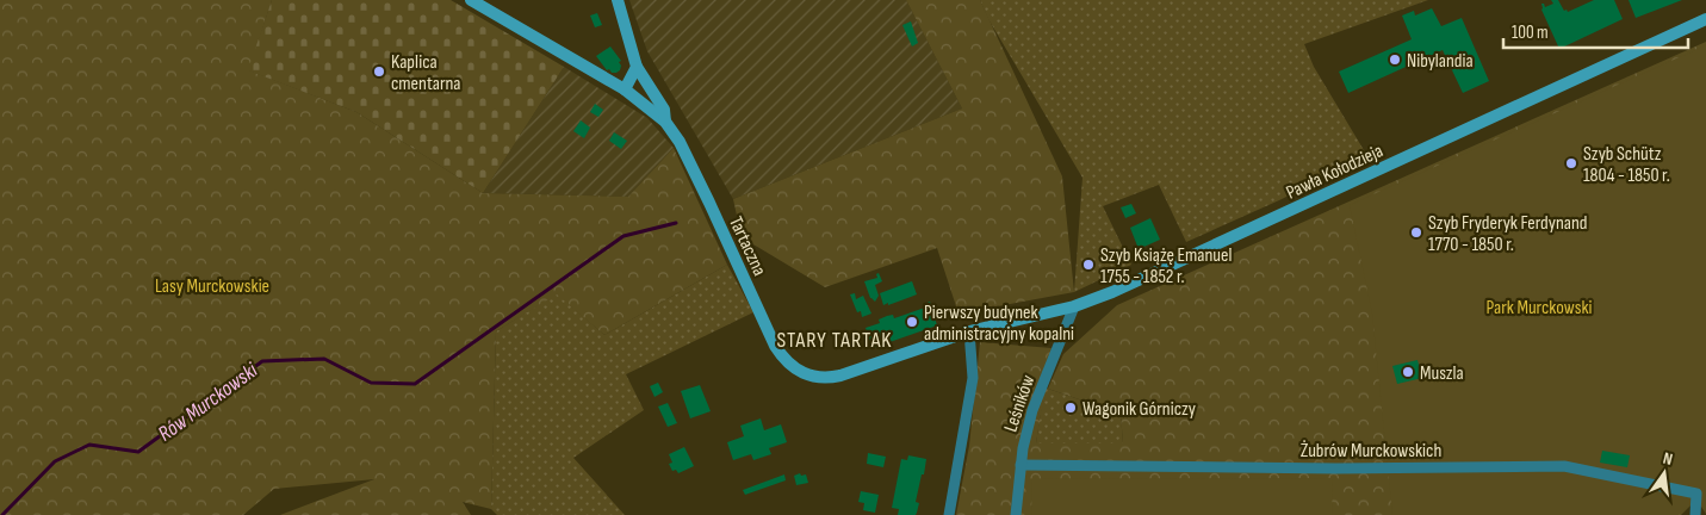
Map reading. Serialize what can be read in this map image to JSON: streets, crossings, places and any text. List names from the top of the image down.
{
  "streets": {
    "street": [
      "Pawła Kołodzieja",
      "Tartaczna",
      "Leśników",
      "Żubrów Murckowskich"
    ]
  },
  "crossings": [
    ["Pawła Kołodzieja", "Tartaczna"],
    ["Pawła Kołodzieja", "Leśników"],
    ["Leśników", "Żubrów Murckowskich"]
  ],
  "districts": ["STARY TARTAK"],
  "water": ["Rów Murckowski"],
  "parks": ["Lasy Murckowskie", "Park Murckowski"],
  "places": [
    "Nibylandia",
    "Kaplica cmentarna",
    "Szyb Schütz 1804 - 1850 r.",
    "Szyb Fryderyk Ferdynand 1770 - 1850 r.",
    "Szyb Książę Emanuel 1755 - 1852 r.",
    "Pierwszy budynek administracyjny kopalni",
    "Muszla",
    "Wagonik Górniczy"
  ],
  "scale_bar": "100 m",
  "north": "top"
}
